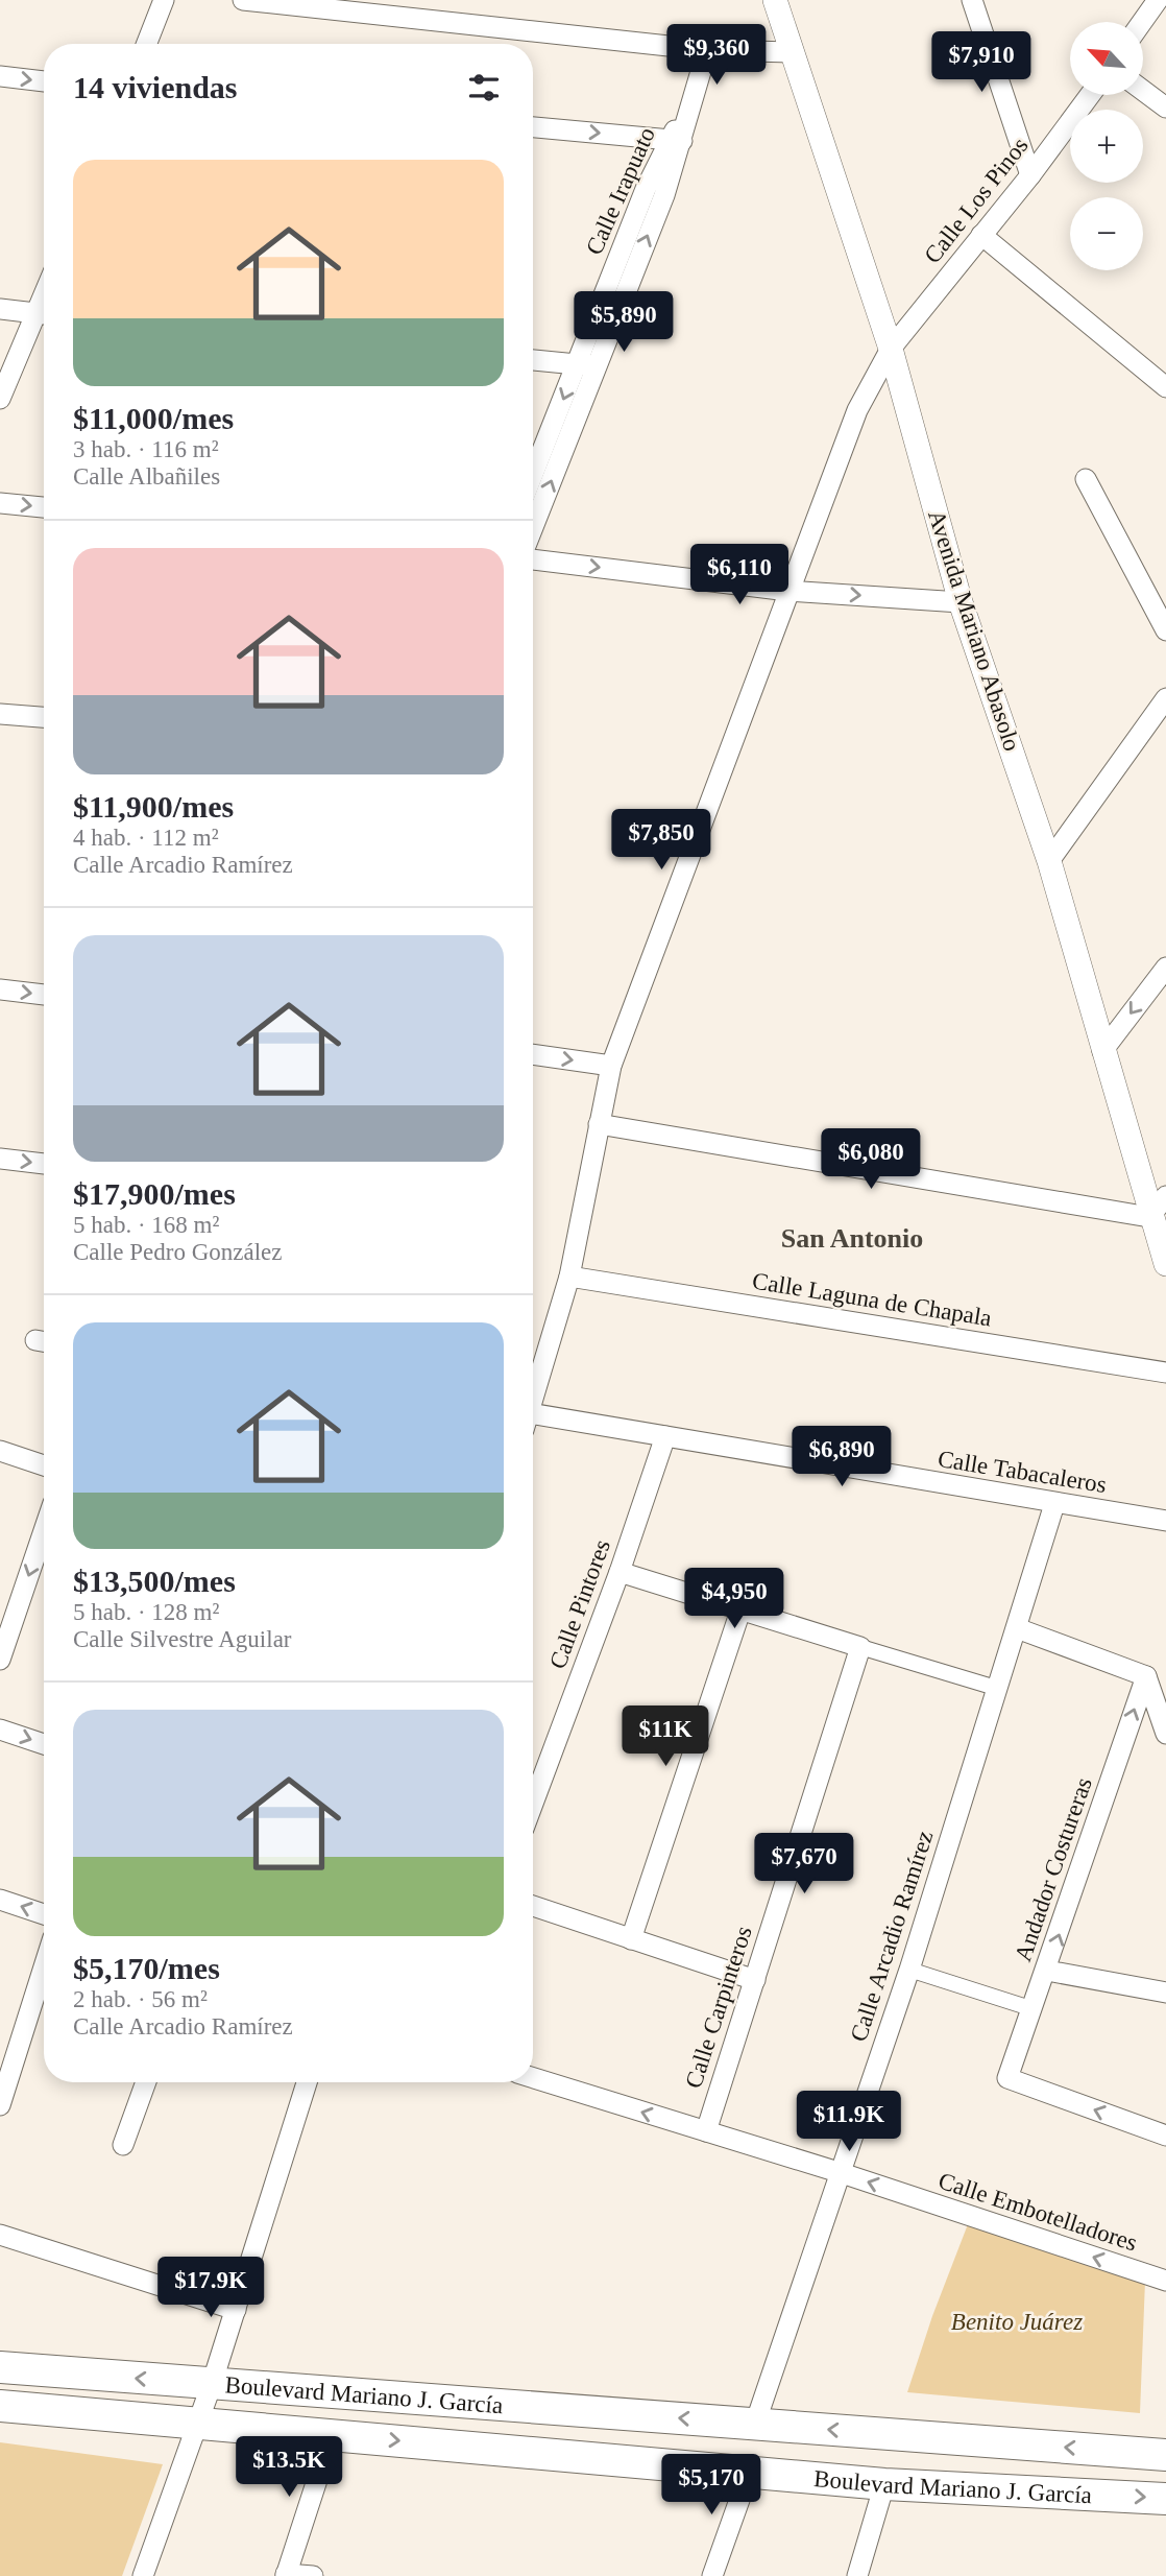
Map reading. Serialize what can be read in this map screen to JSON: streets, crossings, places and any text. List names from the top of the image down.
{
  "streets": {
    "main road": ["Boulevard Mariano J. García"],
    "street": [
      "Calle Irapuato",
      "Calle Los Pinos",
      "Avenida Mariano Abasolo",
      "Calle Laguna de Chapala",
      "Calle Tabacaleros",
      "Calle Pintores",
      "Andador Costureras",
      "Calle Arcadio Ramírez",
      "Calle Carpinteros",
      "Calle Embotelladores"
    ]
  },
  "crossings": [
    ["Calle Los Pinos", "Avenida Mariano Abasolo"],
    ["Calle Los Pinos", "Calle Laguna de Chapala"],
    ["Calle Tabacaleros", "Calle Pintores"],
    ["Calle Tabacaleros", "Calle Arcadio Ramírez"],
    ["Calle Arcadio Ramírez", "Calle Embotelladores"],
    ["Calle Arcadio Ramírez", "Boulevard Mariano J. García"],
    ["Calle Carpinteros", "Calle Embotelladores"]
  ],
  "districts": ["San Antonio"],
  "parks": ["Benito Juárez"],
  "north": "top left",
  "page": {
    "map_buttons": ["+", "−"],
    "price": [
      "$9,360",
      "$7,910",
      "$5,890",
      "$6,110",
      "$7,850",
      "$6,080",
      "$6,890",
      "$4,950",
      "$11K",
      "$7,670",
      "$11.9K",
      "$17.9K",
      "$13.5K",
      "$5,170"
    ],
    "heading": "14 viviendas",
    "list": [
      {
        "name": "$11,000/mes",
        "note": "3 hab. · 116 m² · Calle Albañiles"
      },
      {
        "name": "$11,900/mes",
        "note": "4 hab. · 112 m² · Calle Arcadio Ramírez"
      },
      {
        "name": "$17,900/mes",
        "note": "5 hab. · 168 m² · Calle Pedro González"
      },
      {
        "name": "$13,500/mes",
        "note": "5 hab. · 128 m² · Calle Silvestre Aguilar"
      },
      {
        "name": "$5,170/mes",
        "note": "2 hab. · 56 m² · Calle Arcadio Ramírez"
      }
    ]
  }
}
